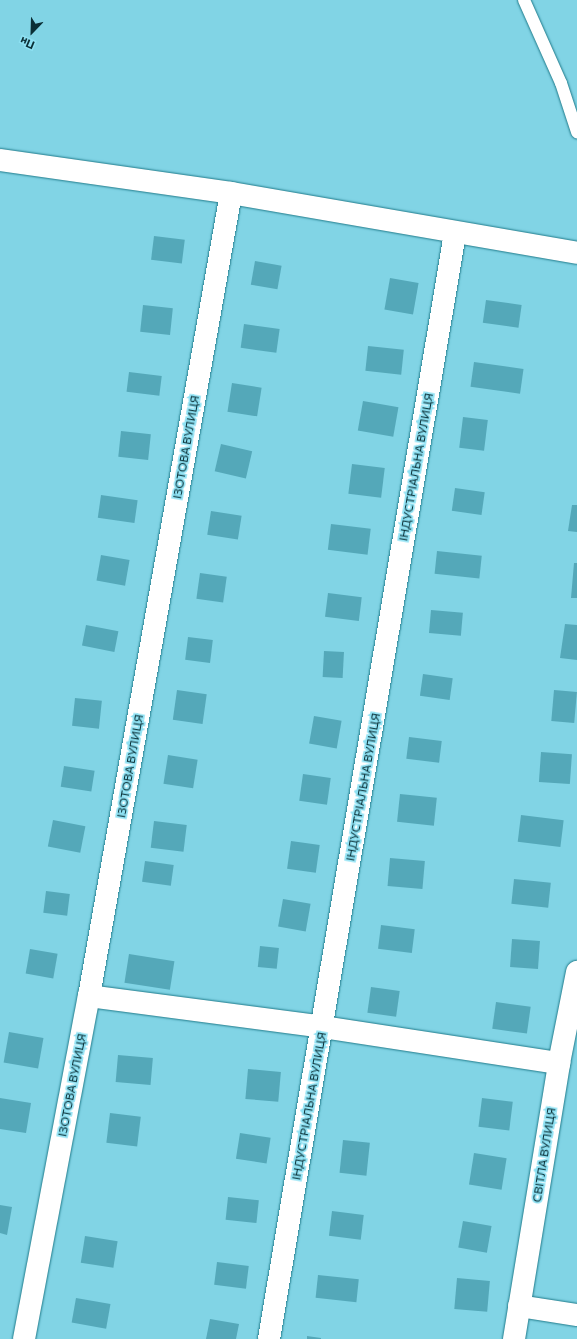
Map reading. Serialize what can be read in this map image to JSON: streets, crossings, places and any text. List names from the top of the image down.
{
  "streets": {
    "street": ["ІЗОТОВА ВУЛИЦЯ", "ІНДУСТРІАЛЬНА ВУЛИЦЯ", "СВІТЛА ВУЛИЦЯ"]
  },
  "north": "bottom left"
}
